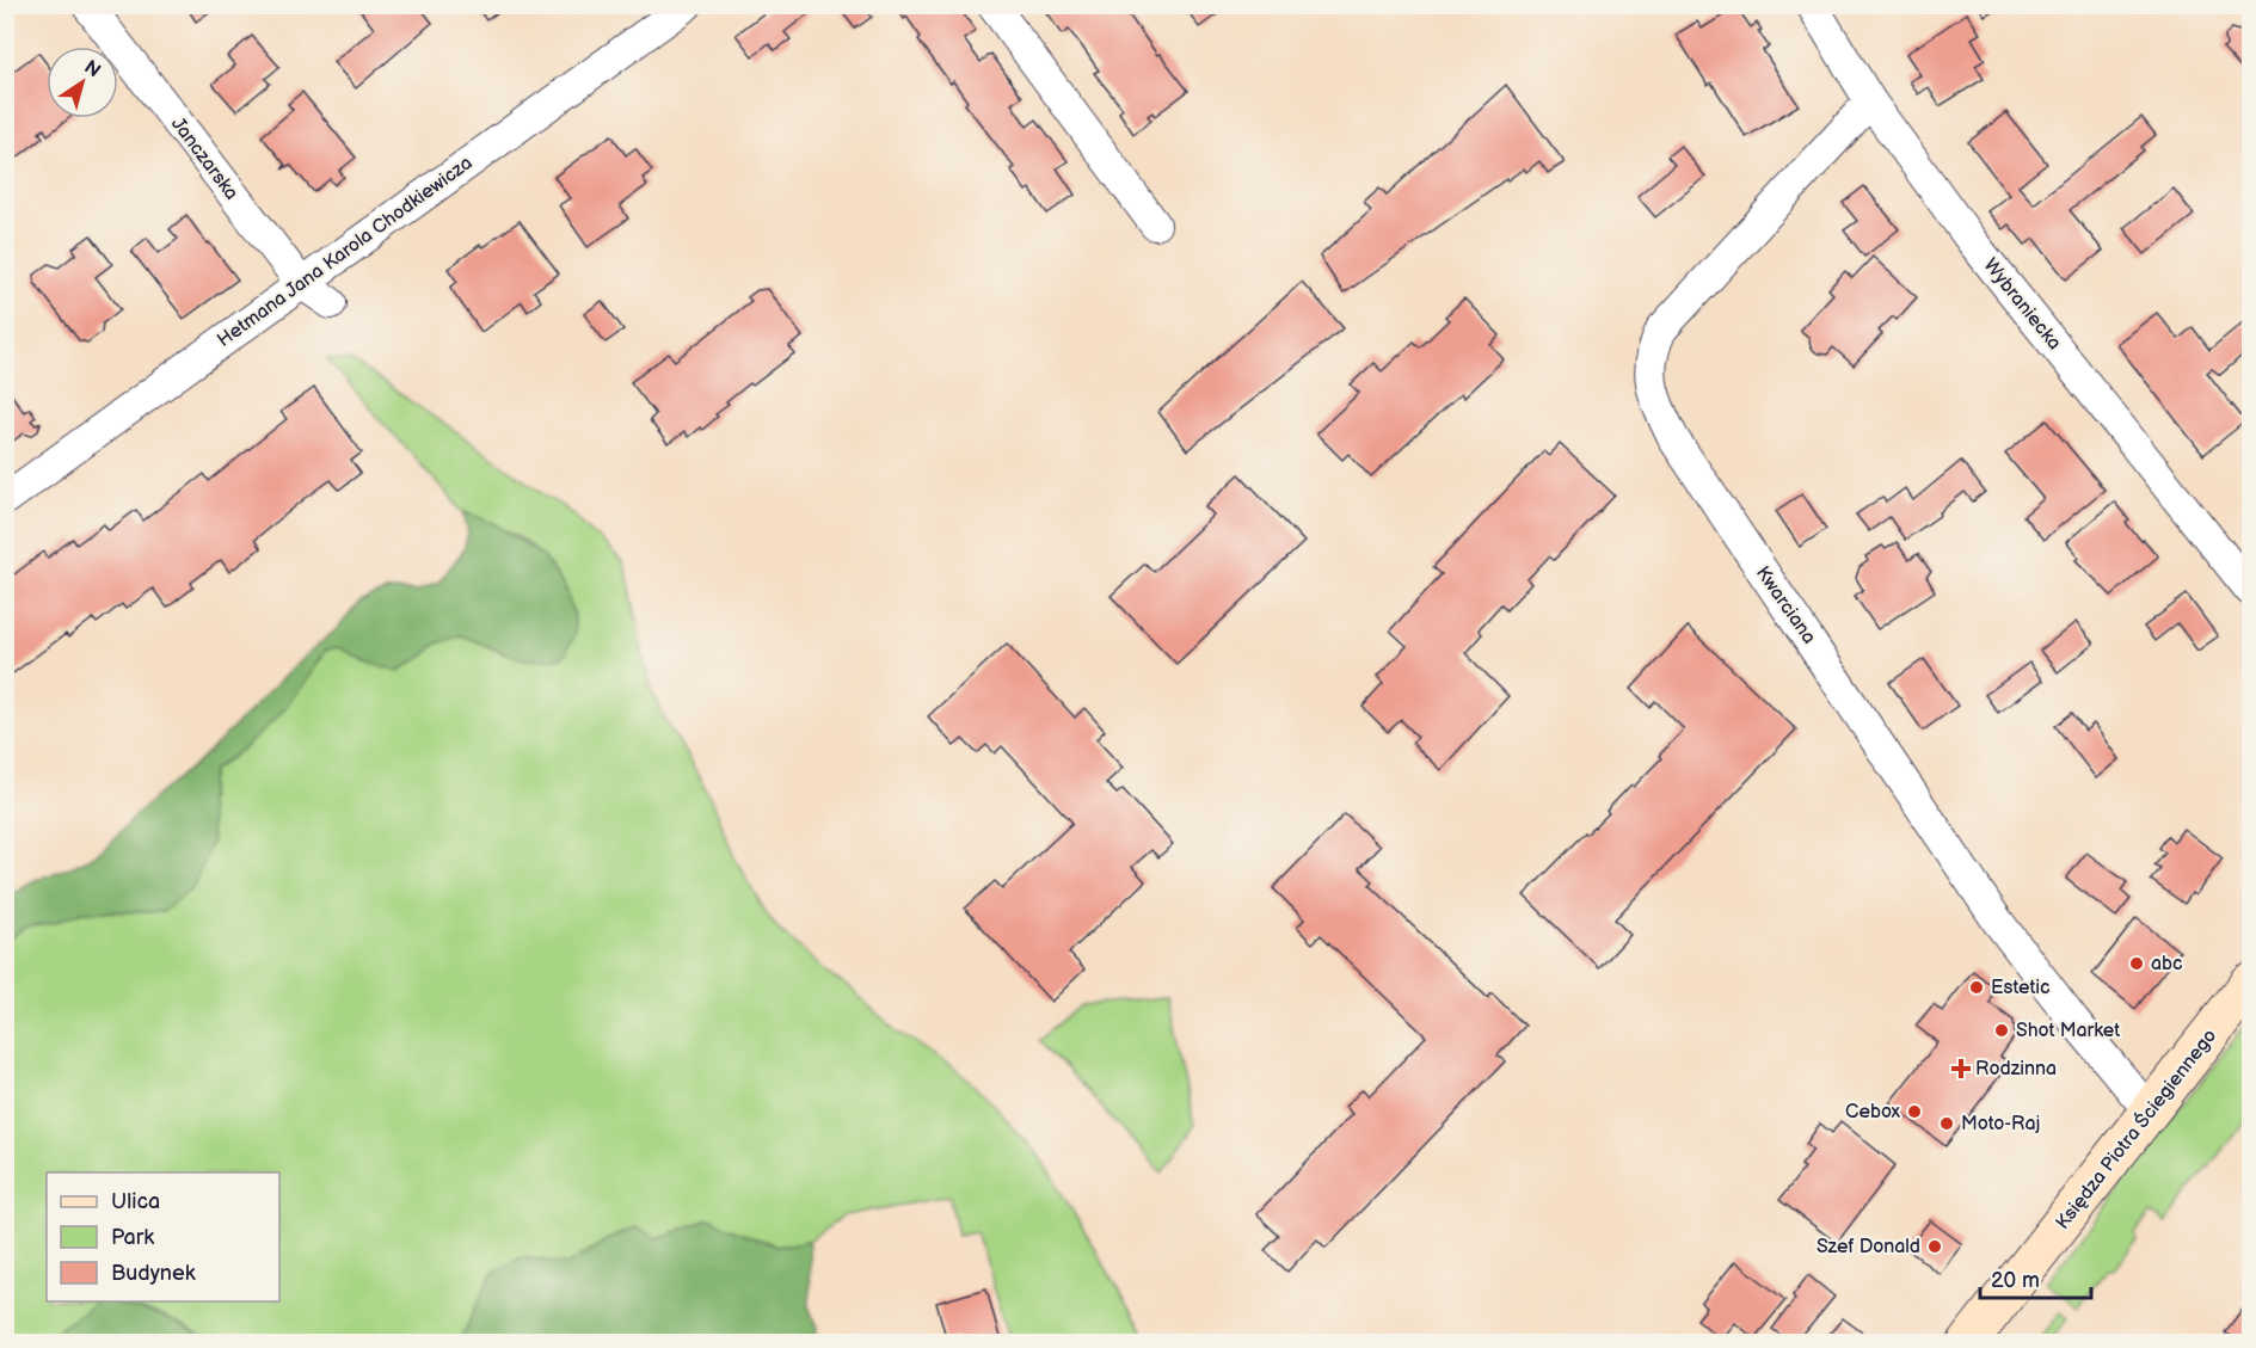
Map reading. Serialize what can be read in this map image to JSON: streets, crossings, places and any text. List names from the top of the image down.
{
  "streets": {
    "street": [
      "Janczarska",
      "Hetmana Jana Karola Chodkiewicza",
      "Wybraniecka",
      "Kwarciana",
      "Księdza Piotra Ściegiennego"
    ]
  },
  "crossings": [
    ["Janczarska", "Hetmana Jana Karola Chodkiewicza"],
    ["Wybraniecka", "Kwarciana"],
    ["Kwarciana", "Księdza Piotra Ściegiennego"]
  ],
  "places": {
    "other": [
      "abc",
      "Estetic",
      "Shot Market",
      "Cebox",
      "Moto-Raj",
      "Szef Donald"
    ],
    "health": ["Rodzinna"]
  },
  "legend": ["Ulica", "Park", "Budynek"],
  "scale_bar": "20 m",
  "north": "top right"
}
